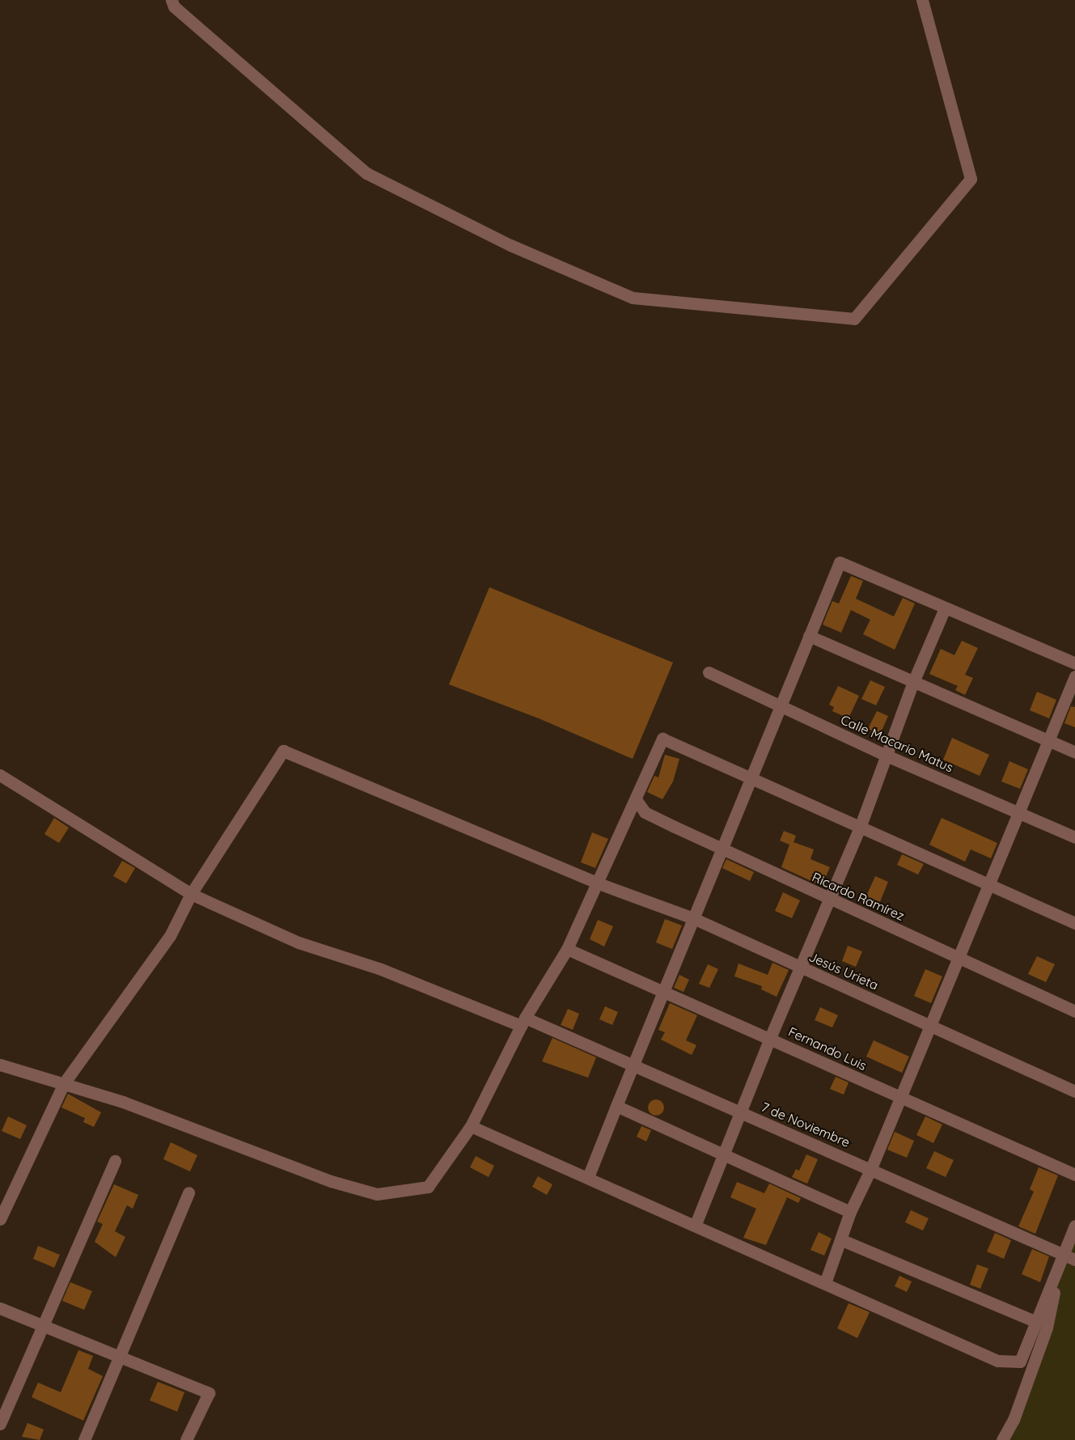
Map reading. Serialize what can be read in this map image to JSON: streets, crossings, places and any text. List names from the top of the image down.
{
  "streets": {
    "street": [
      "Calle Macario Matus",
      "Ricardo Ramírez",
      "Jesús Urieta",
      "Fernando Luis",
      "7 de Noviembre"
    ]
  },
  "crossings": [
    ["Jesús Urieta", "7 de Noviembre"]
  ]
}
